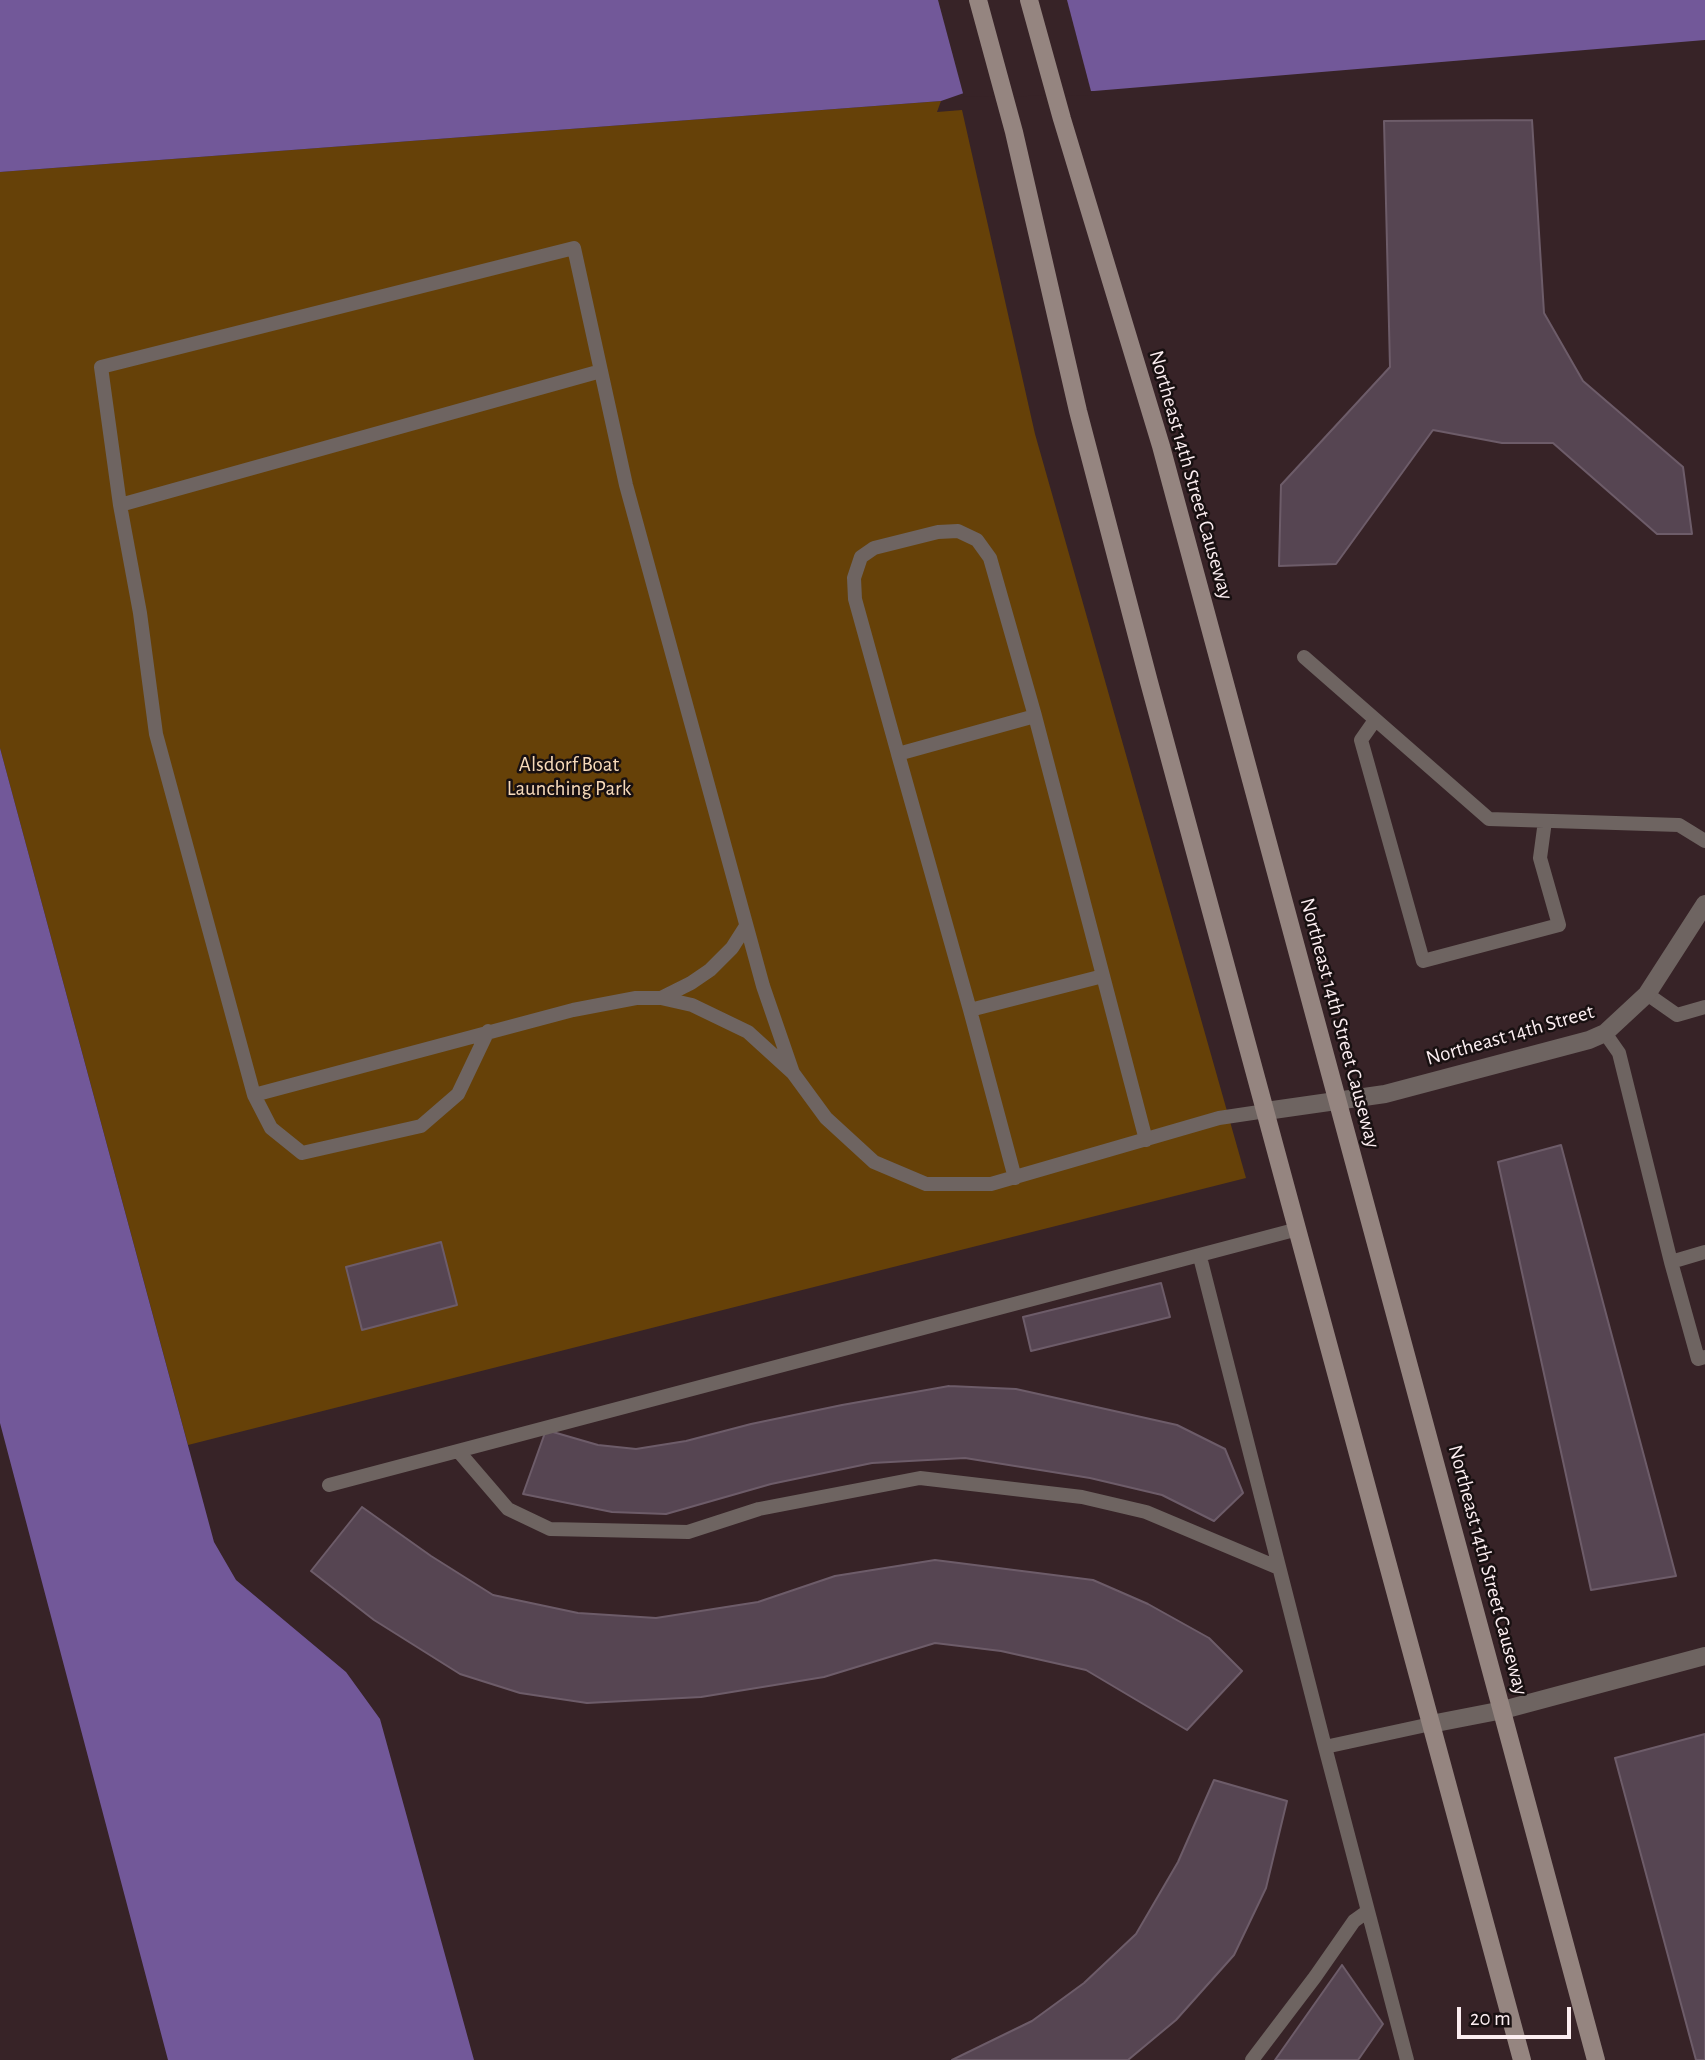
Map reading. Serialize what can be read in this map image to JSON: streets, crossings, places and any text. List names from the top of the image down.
{
  "streets": {
    "main road": ["Northeast 14th Street Causeway"],
    "street": ["Northeast 14th Street"]
  },
  "crossings": [
    ["Northeast 14th Street Causeway", "Northeast 14th Street"]
  ],
  "parks": ["Alsdorf Boat Launching Park"],
  "scale_bar": "20 m"
}
